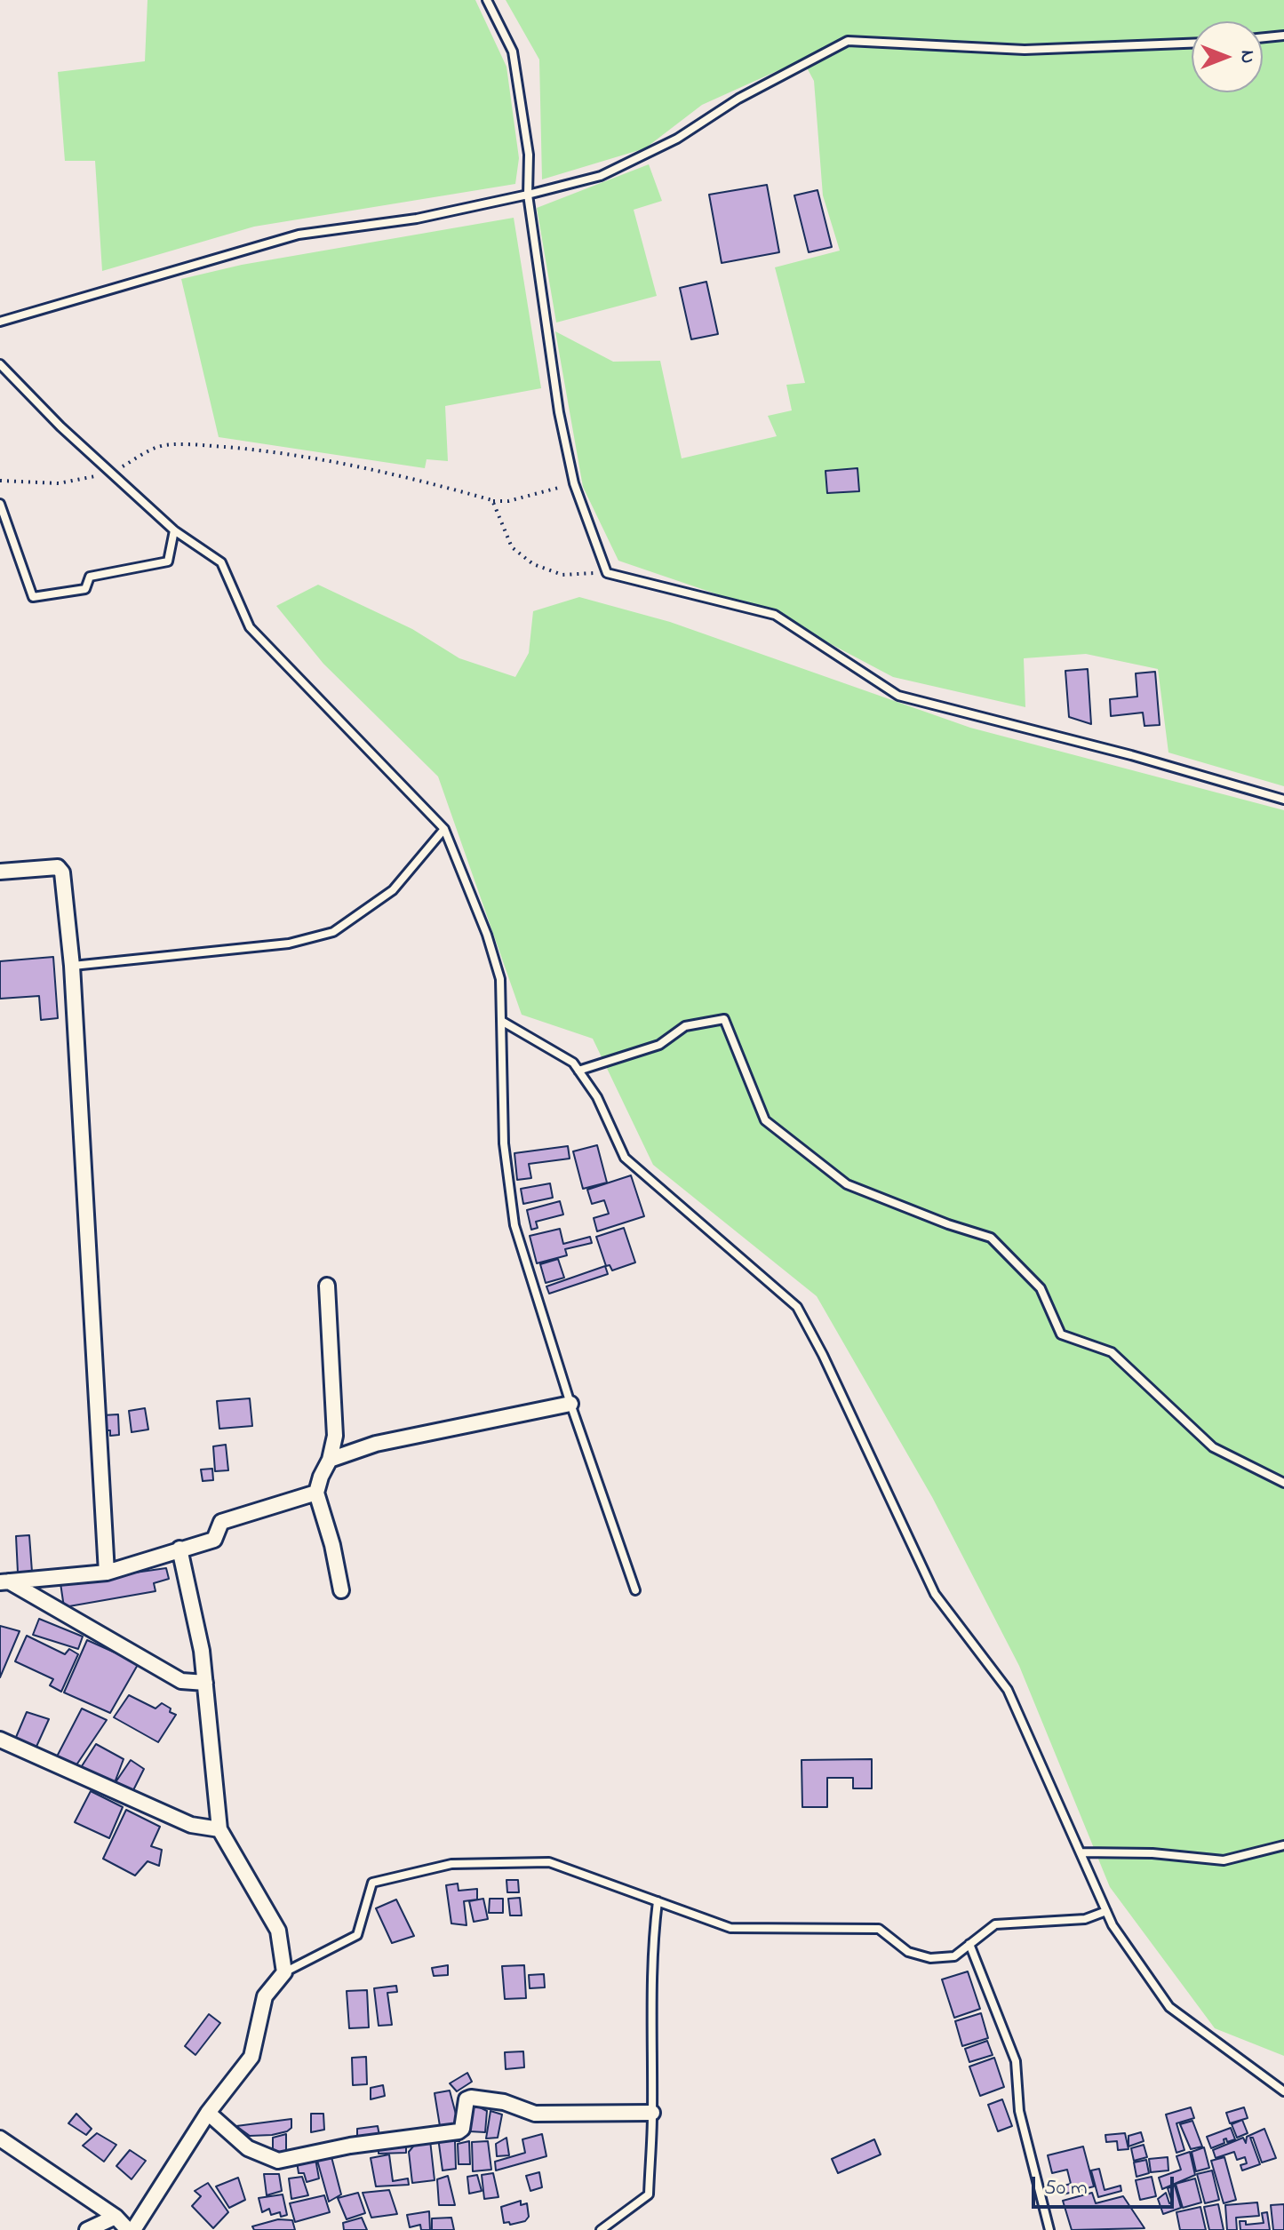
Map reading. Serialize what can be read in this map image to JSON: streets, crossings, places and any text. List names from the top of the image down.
{
  "scale_bar": "50 m",
  "north": "right"
}
